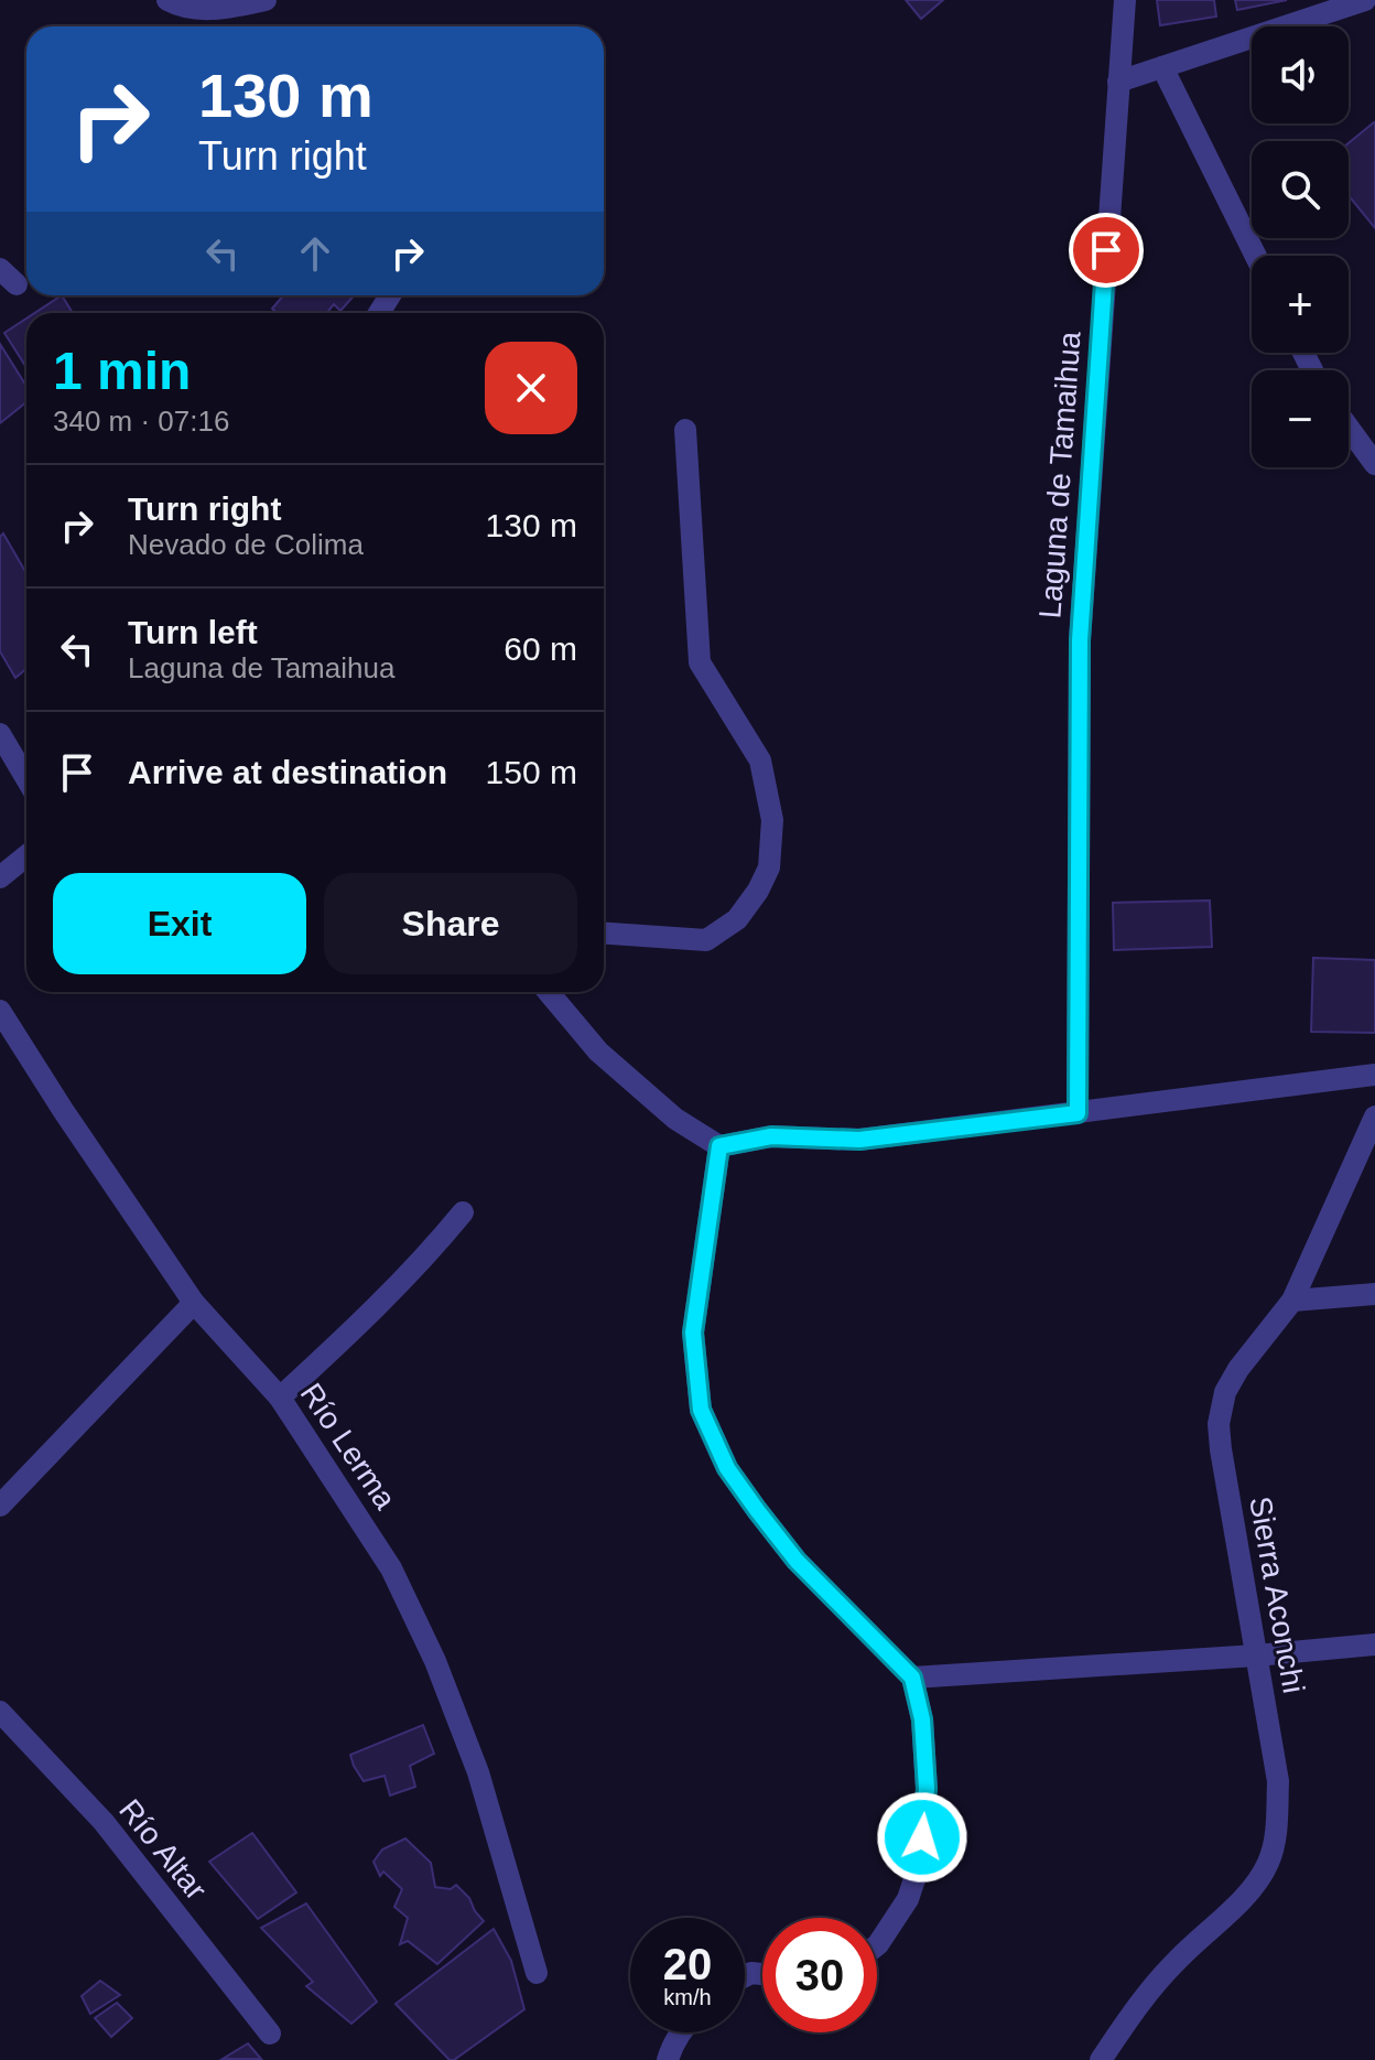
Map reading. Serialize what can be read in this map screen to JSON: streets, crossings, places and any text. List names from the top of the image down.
{
  "streets": {
    "street": [
      "Laguna de Tamaihua",
      "Río Lerma",
      "Sierra Aconchi",
      "Río Altar"
    ]
  },
  "page": {
    "map_buttons": ["+", "−"],
    "turn": ["130 m", "Turn right"],
    "heading": ["1 min", "340 m · 07:16"],
    "list": [
      {
        "name": "Turn right",
        "note": "Nevado de Colima",
        "value": "130 m"
      },
      {
        "name": "Turn left",
        "note": "Laguna de Tamaihua",
        "value": "60 m"
      },
      {
        "name": "Arrive at destination",
        "value": "150 m"
      }
    ],
    "buttons": ["Exit", "Share"],
    "speed": "20 km/h",
    "limit": "30"
  }
}
